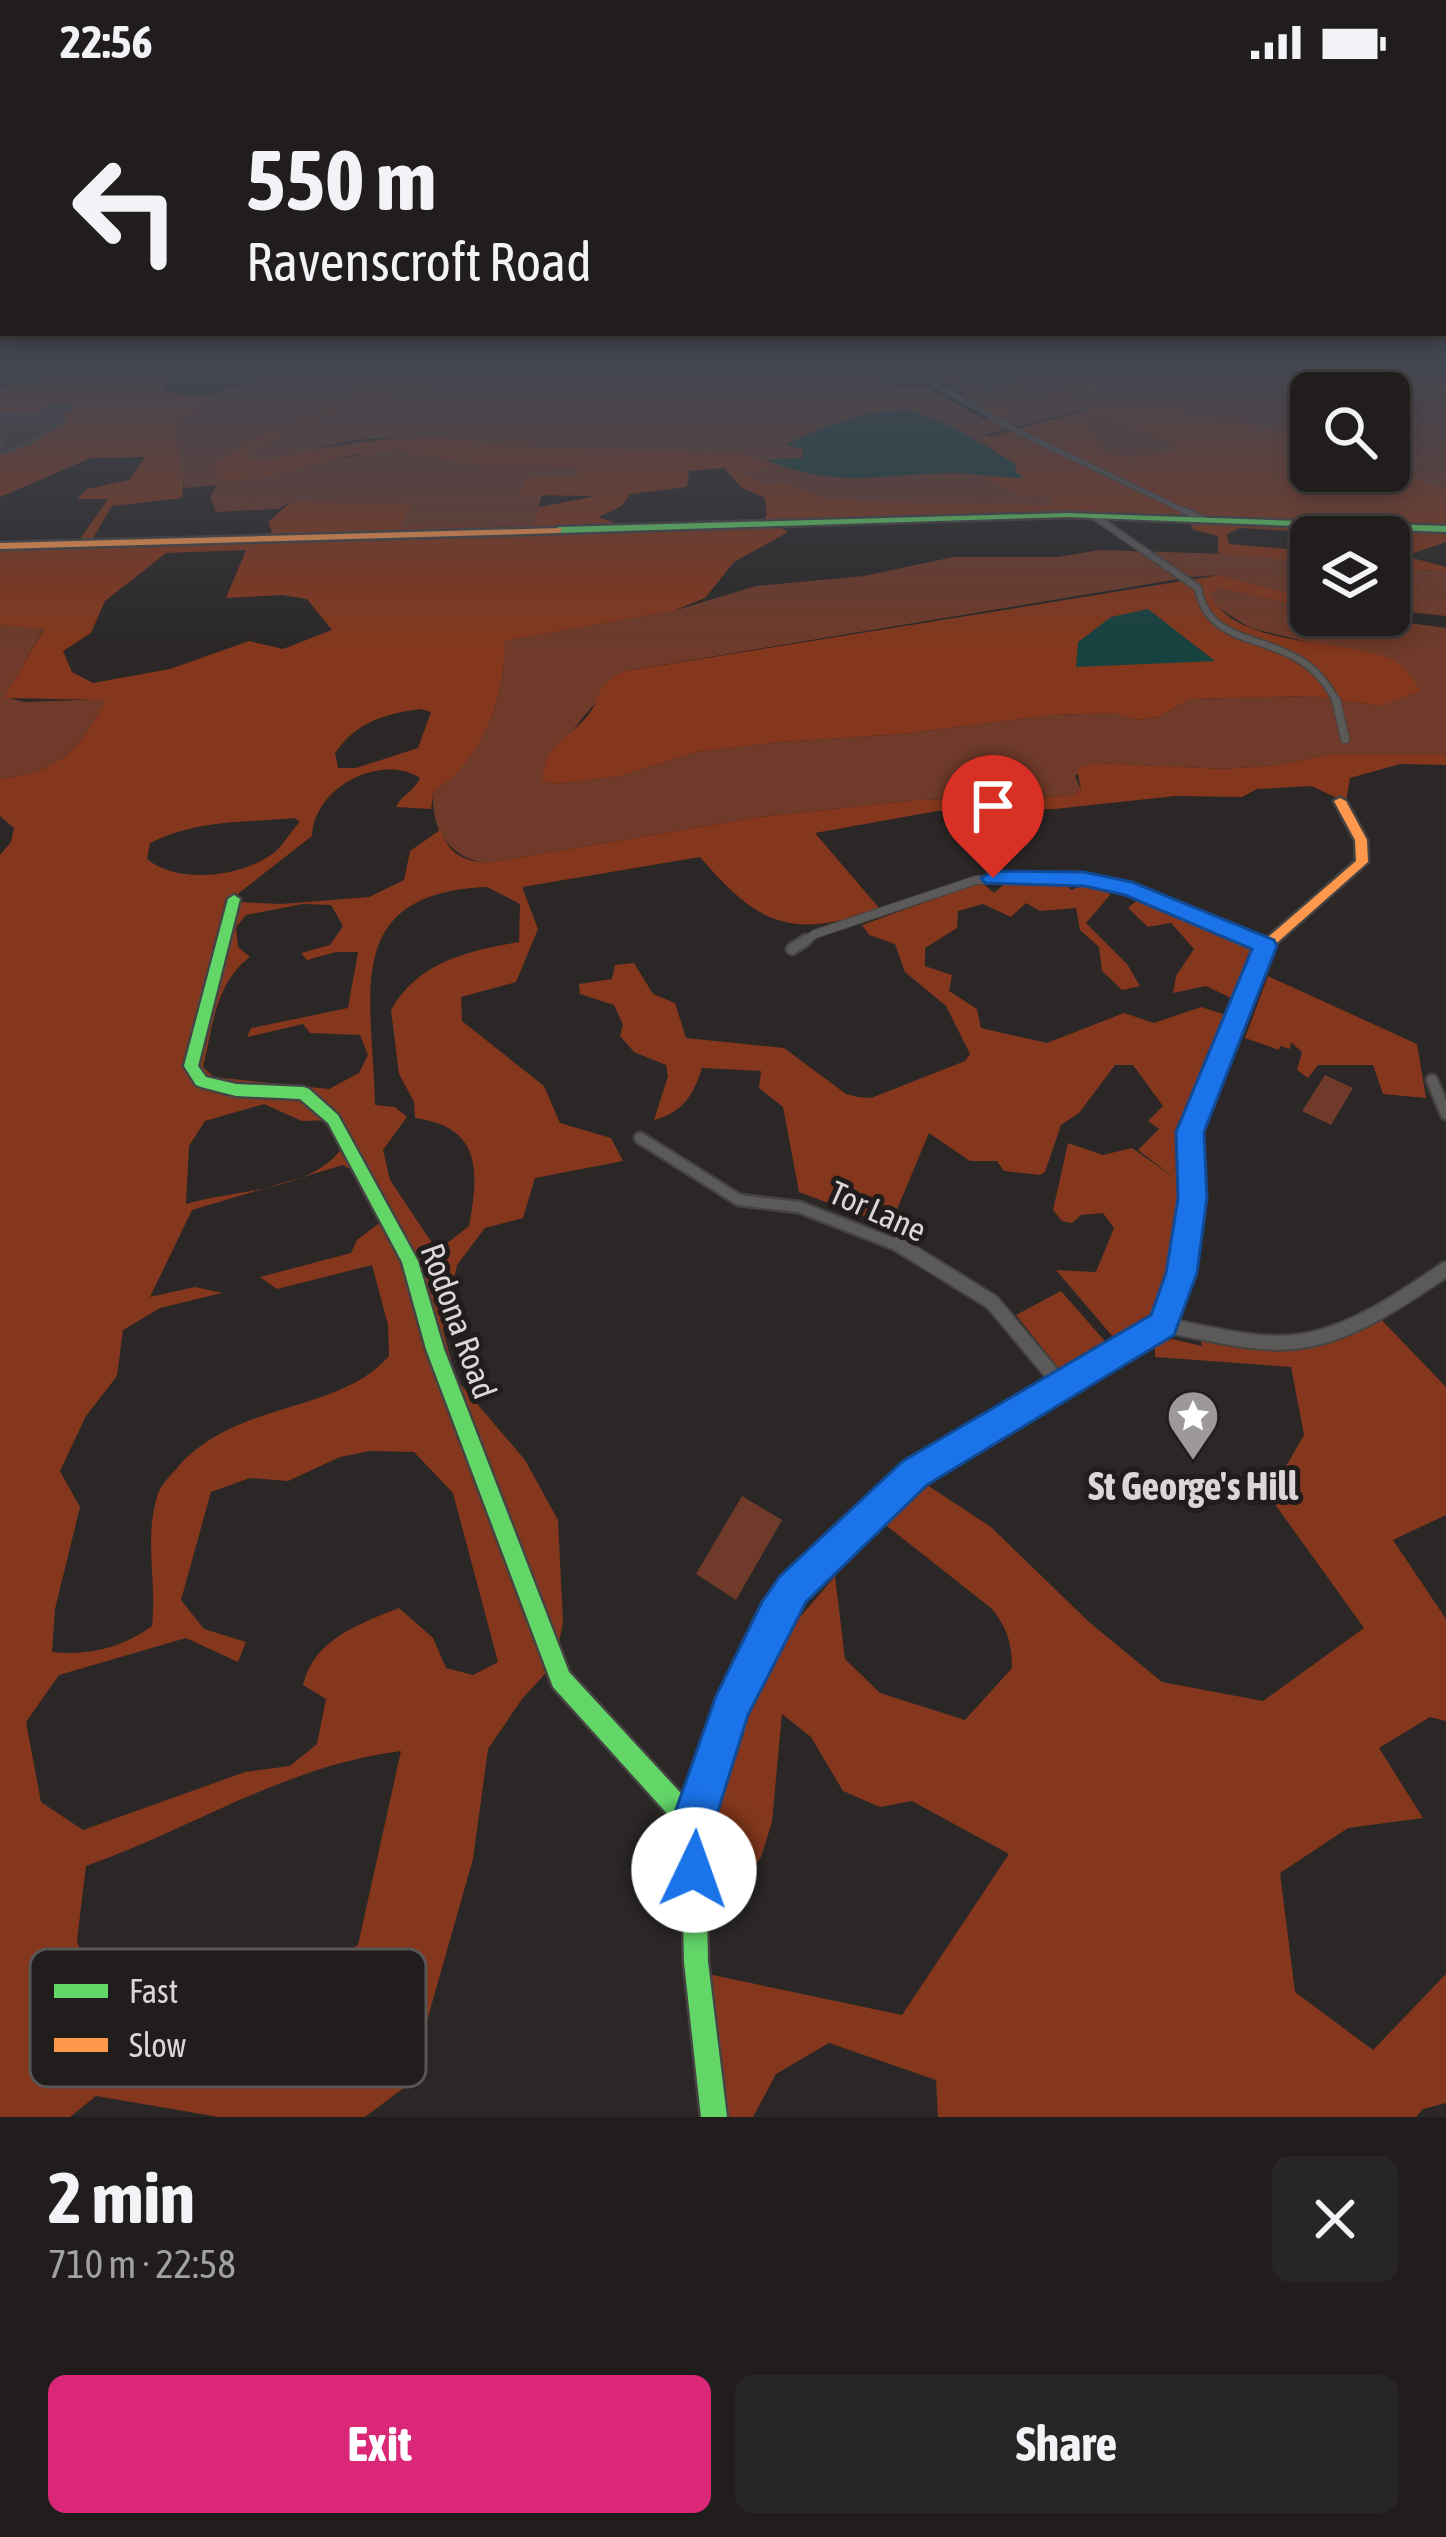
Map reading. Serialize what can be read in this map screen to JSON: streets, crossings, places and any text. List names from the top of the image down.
{
  "streets": {
    "street": ["Tor Lane", "Rodona Road"]
  },
  "places": {
    "place": ["St George's Hill"]
  },
  "legend": ["Fast", "Slow"],
  "page": {
    "status": "22:56",
    "turn": ["550 m", "Ravenscroft Road"],
    "heading": ["2 min", "710 m · 22:58"],
    "buttons": ["Exit", "Share"]
  }
}
